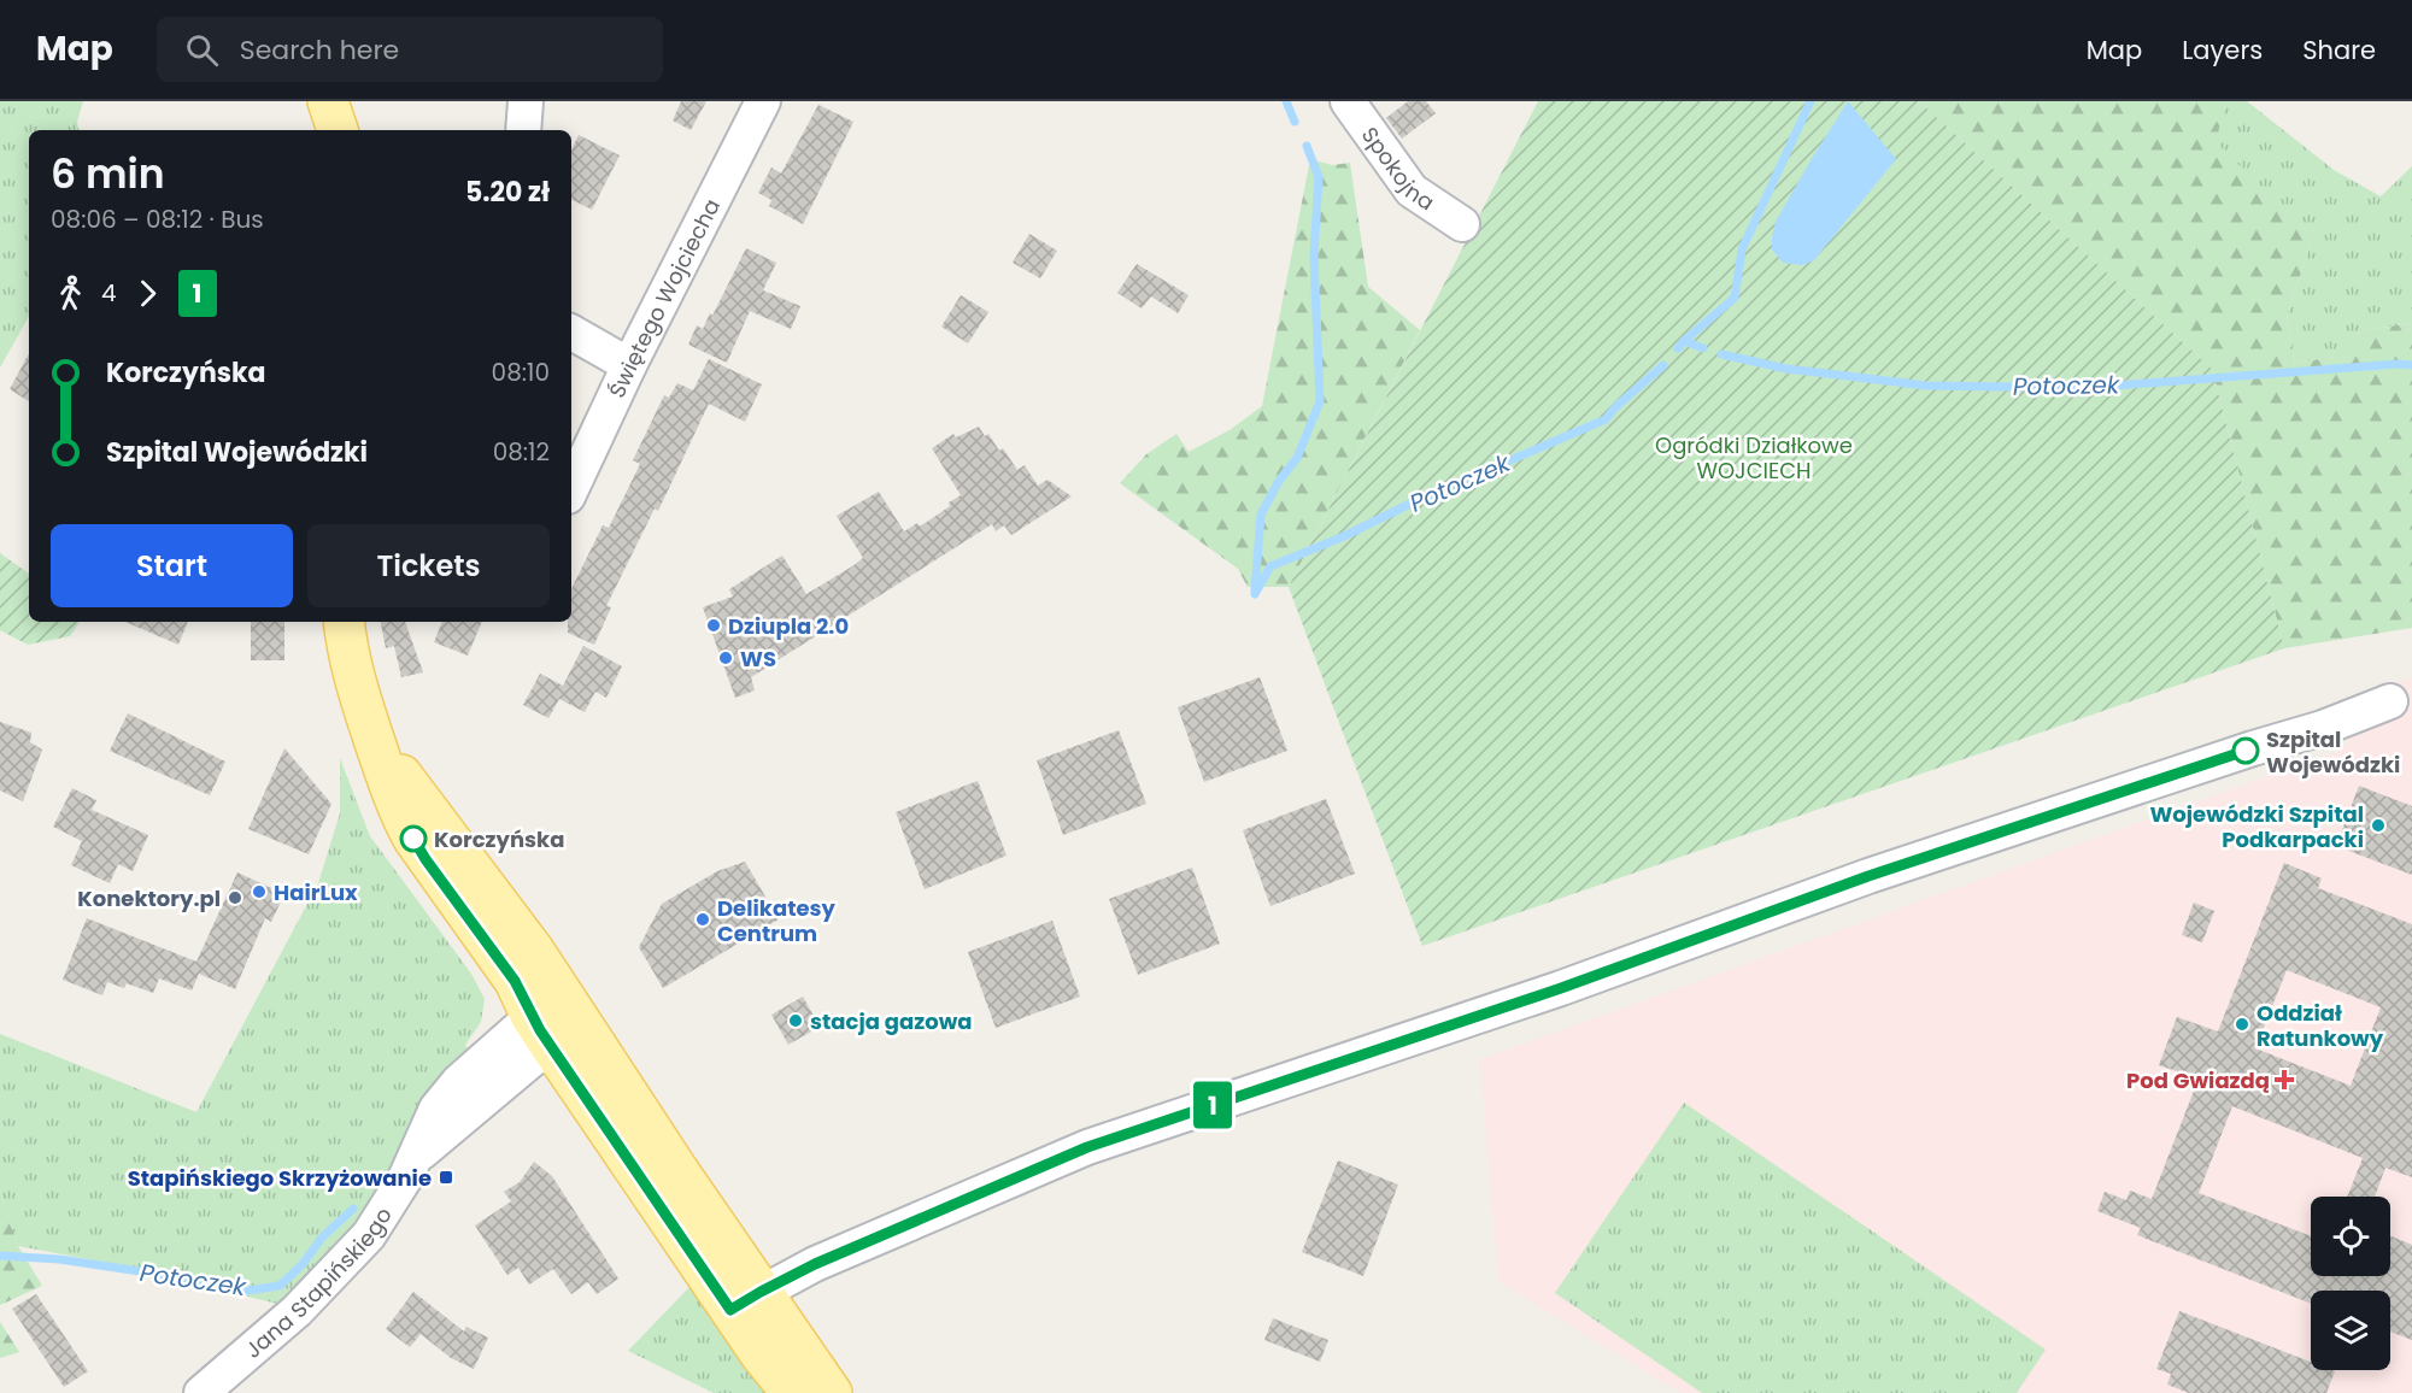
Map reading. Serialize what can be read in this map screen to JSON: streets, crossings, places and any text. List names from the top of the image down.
{
  "streets": {
    "street": ["Spokojna", "Świętego Wojciecha", "Jana Stapińskiego"]
  },
  "water": ["Potoczek"],
  "parks": ["Ogródki Działkowe WOJCIECH"],
  "places": {
    "other": [
      "Dziupla 2.0",
      "WS",
      "Szpital Wojewódzki",
      "Wojewódzki Szpital Podkarpacki",
      "Korczyńska",
      "HairLux",
      "Konektory.pl",
      "Delikatesy Centrum",
      "stacja gazowa",
      "Oddział Ratunkowy"
    ],
    "health": ["Pod Gwiazdą"],
    "transit": ["Stapińskiego Skrzyżowanie"]
  },
  "lines": ["bus line 1"],
  "page": {
    "header": "Map",
    "search": "Search here",
    "nav": ["Map", "Layers", "Share"],
    "on_map": "1",
    "heading": ["6 min", "08:06 – 08:12 · Bus", "5.20 zł"],
    "legs": ["4", "1"],
    "list": [
      {
        "name": "Korczyńska",
        "value": "08:10"
      },
      {
        "name": "Szpital Wojewódzki",
        "value": "08:12"
      }
    ],
    "buttons": ["Start", "Tickets"]
  }
}
